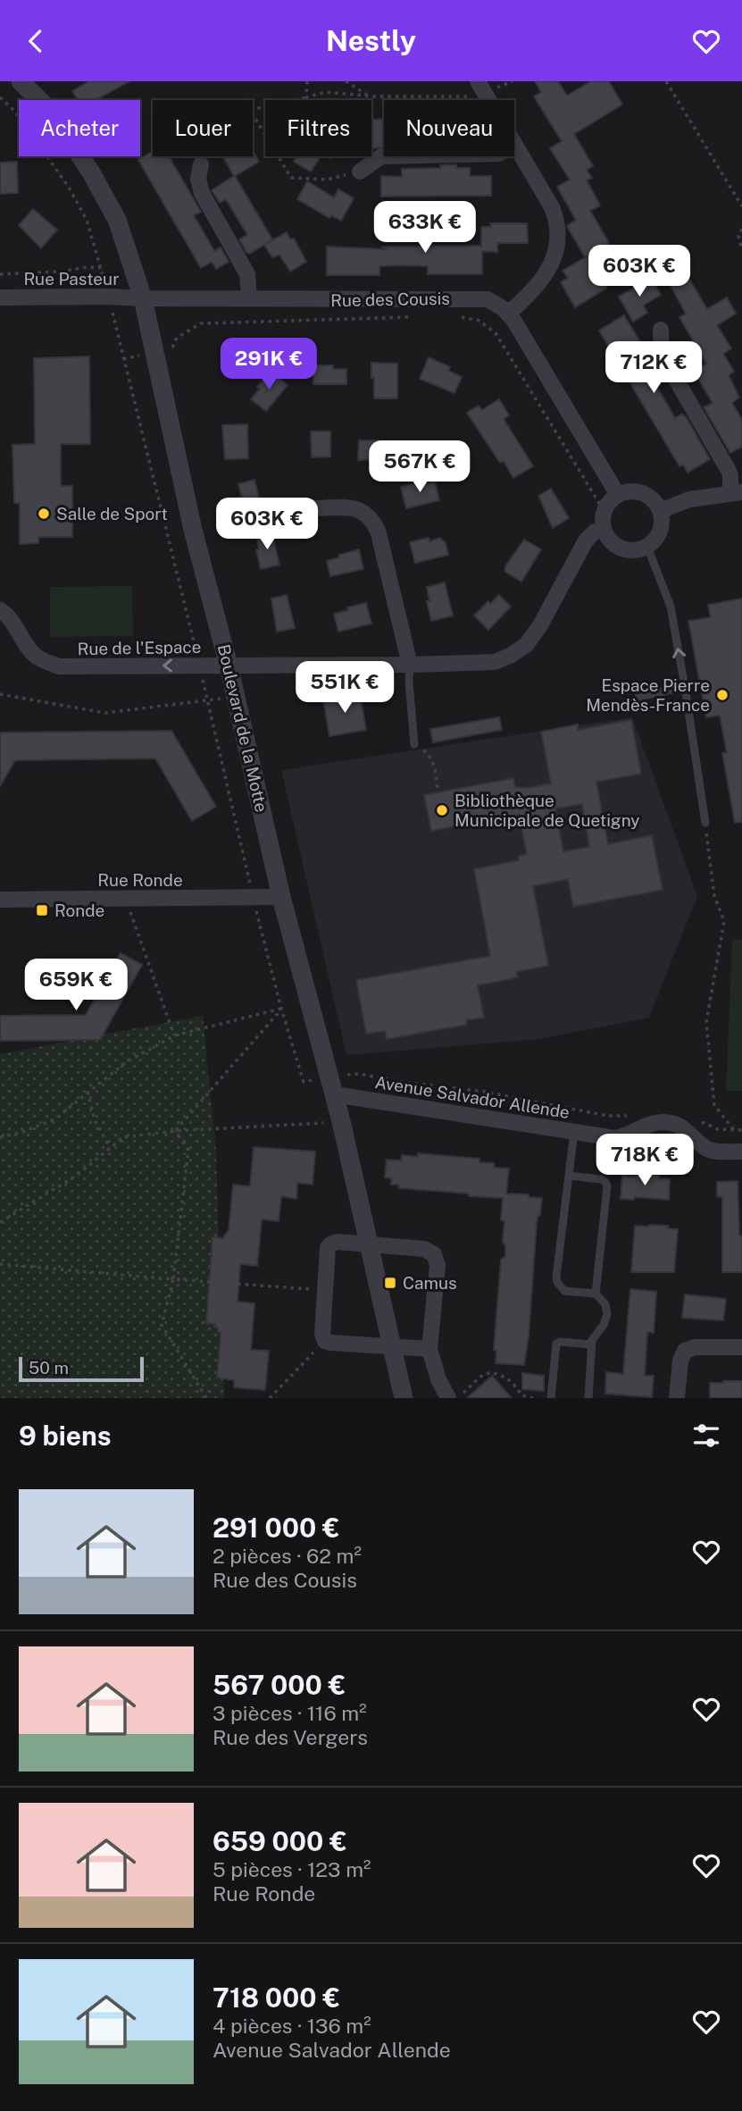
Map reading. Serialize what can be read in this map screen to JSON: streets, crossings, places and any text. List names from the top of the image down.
{
  "streets": {
    "street": [
      "Rue Pasteur",
      "Rue des Cousis",
      "Rue de l'Espace",
      "Boulevard de la Motte",
      "Rue Ronde",
      "Avenue Salvador Allende"
    ]
  },
  "crossings": [
    ["Rue Pasteur", "Rue des Cousis"],
    ["Rue Pasteur", "Boulevard de la Motte"],
    ["Rue des Cousis", "Rue de l'Espace"],
    ["Rue des Cousis", "Boulevard de la Motte"],
    ["Rue de l'Espace", "Boulevard de la Motte"],
    ["Boulevard de la Motte", "Rue Ronde"],
    ["Boulevard de la Motte", "Avenue Salvador Allende"]
  ],
  "places": {
    "other": ["Salle de Sport", "Espace Pierre Mendès-France", "Bibliothèque Municipale de Quetigny"],
    "transit": ["Ronde", "Camus"]
  },
  "scale_bar": "50 m",
  "page": {
    "header": "Nestly",
    "chip": [
      "Acheter",
      "Louer",
      "Filtres",
      "Nouveau"
    ],
    "price": [
      "633K €",
      "603K €",
      "291K €",
      "712K €",
      "567K €",
      "603K €",
      "551K €",
      "659K €",
      "718K €"
    ],
    "scale": "50 m",
    "heading": "9 biens",
    "list": [
      {
        "name": "291 000 €",
        "note": "2 pièces · 62 m² · Rue des Cousis"
      },
      {
        "name": "567 000 €",
        "note": "3 pièces · 116 m² · Rue des Vergers"
      },
      {
        "name": "659 000 €",
        "note": "5 pièces · 123 m² · Rue Ronde"
      },
      {
        "name": "718 000 €",
        "note": "4 pièces · 136 m² · Avenue Salvador Allende"
      }
    ]
  }
}
